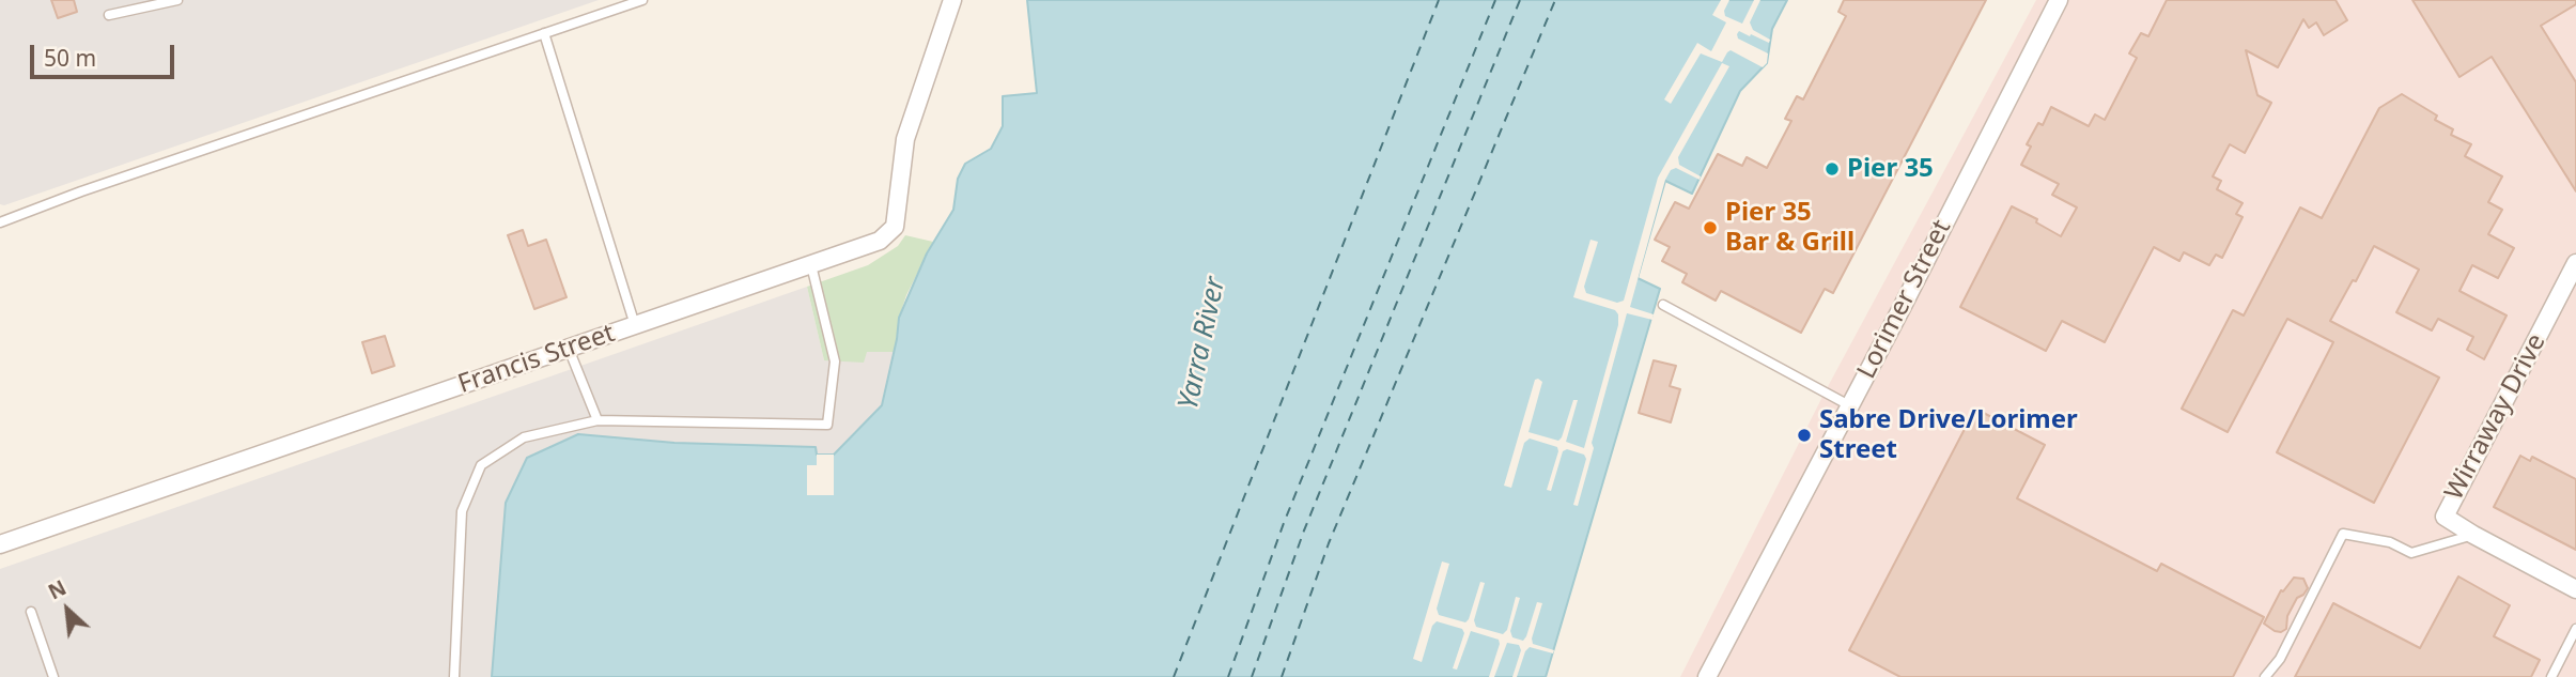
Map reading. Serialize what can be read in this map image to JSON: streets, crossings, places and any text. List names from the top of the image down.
{
  "streets": {
    "street": ["Lorimer Street", "Francis Street", "Wirraway Drive"]
  },
  "water": ["Yarra River"],
  "places": ["Pier 35", "Pier 35 Bar & Grill", "Sabre Drive/Lorimer Street"],
  "scale_bar": "50 m",
  "north": "top left"
}
